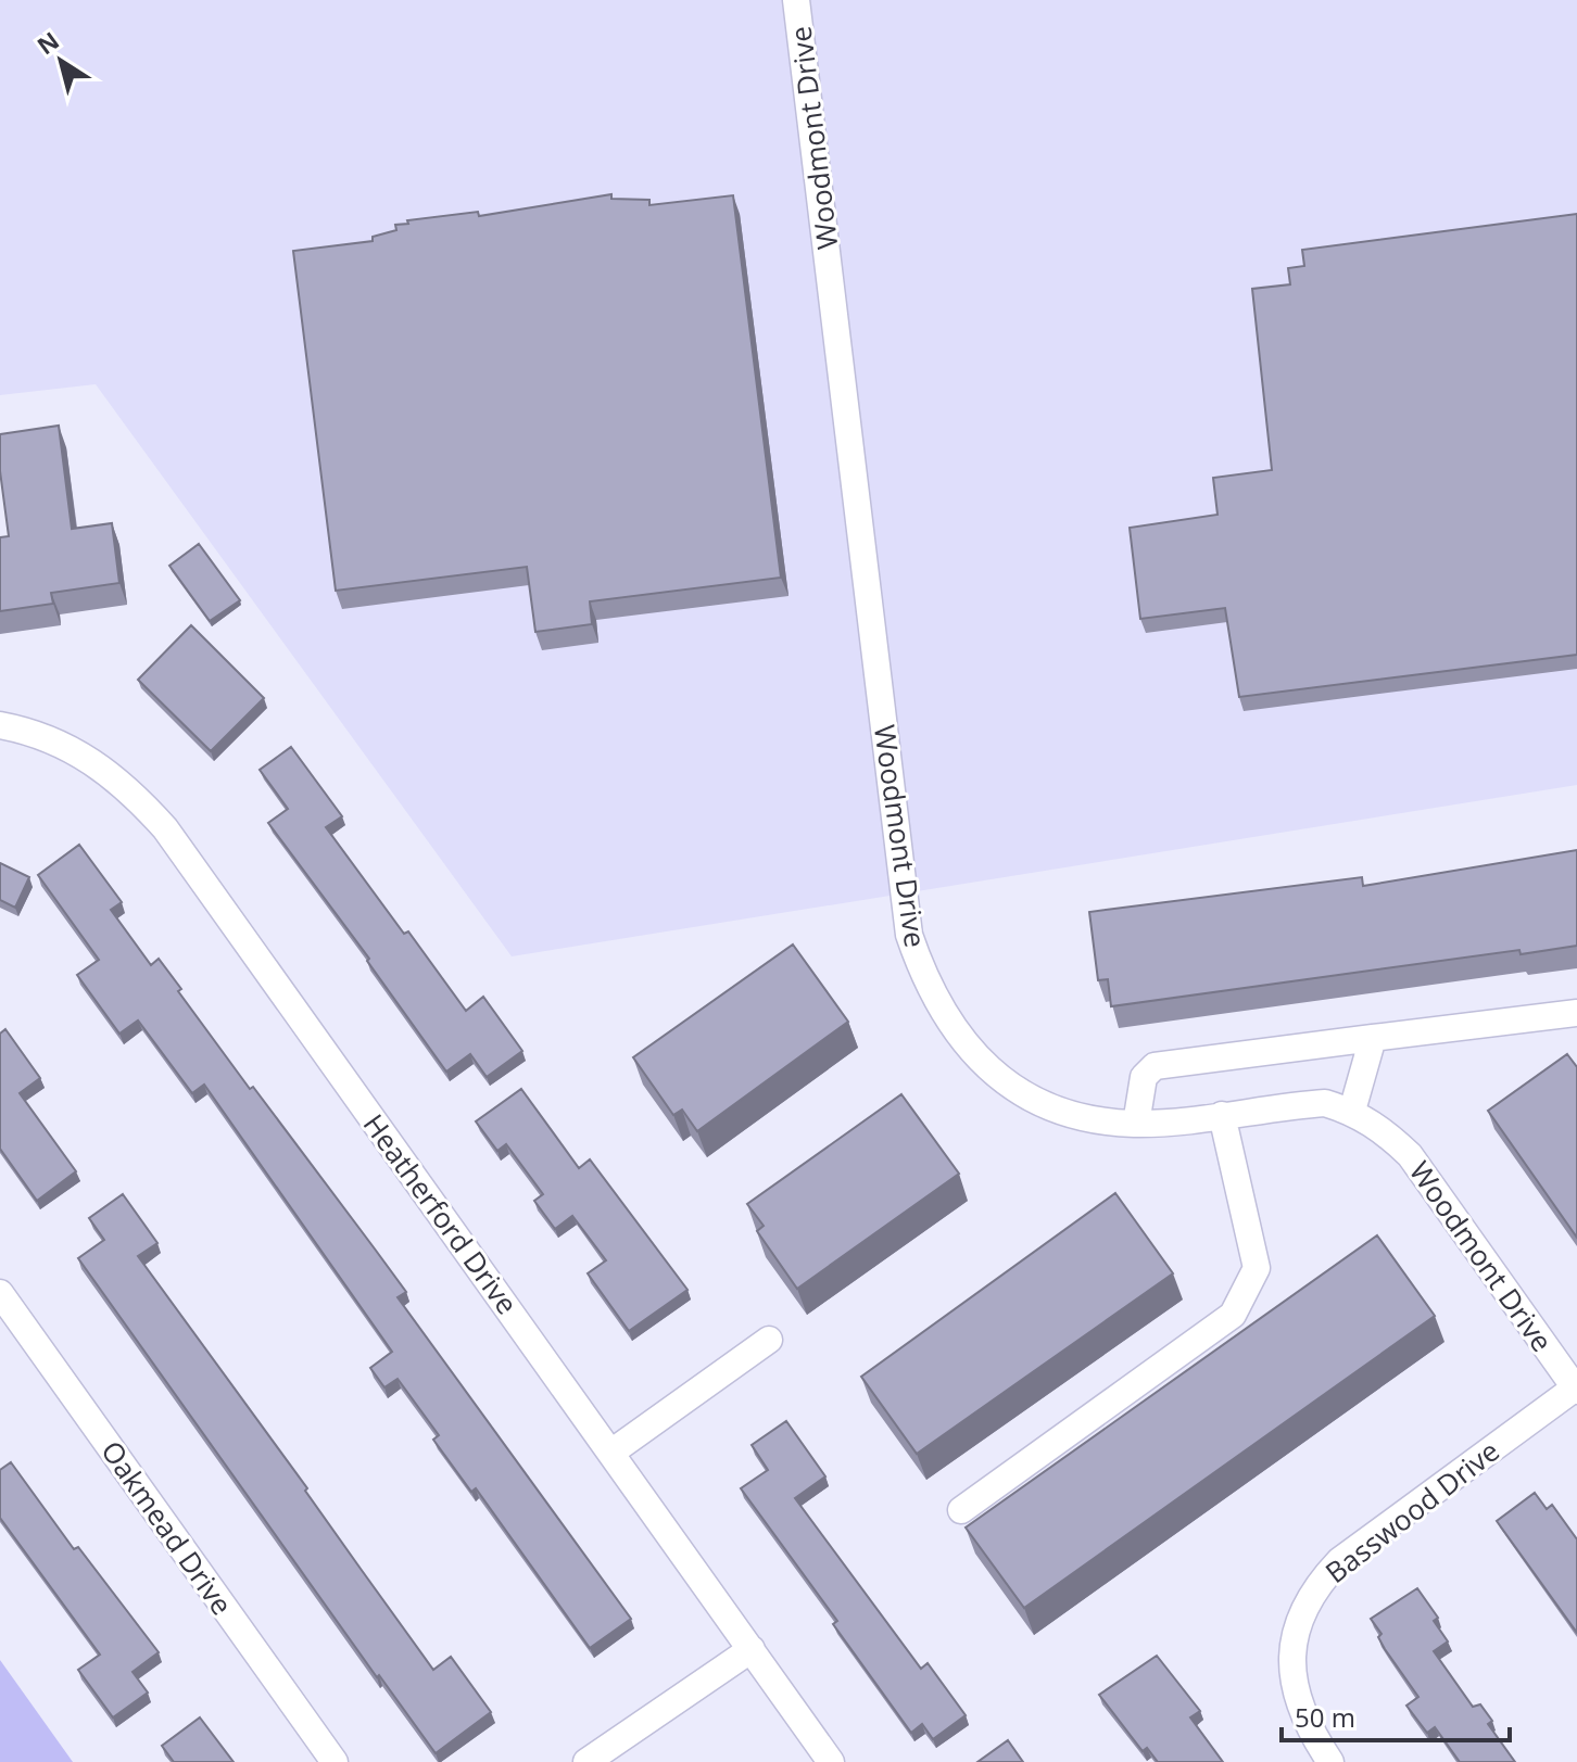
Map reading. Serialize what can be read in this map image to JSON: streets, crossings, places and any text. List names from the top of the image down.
{
  "streets": {
    "street": [
      "Woodmont Drive",
      "Heatherford Drive",
      "Basswood Drive",
      "Oakmead Drive"
    ]
  },
  "crossings": [
    ["Woodmont Drive", "Basswood Drive"]
  ],
  "scale_bar": "50 m",
  "north": "top left"
}
